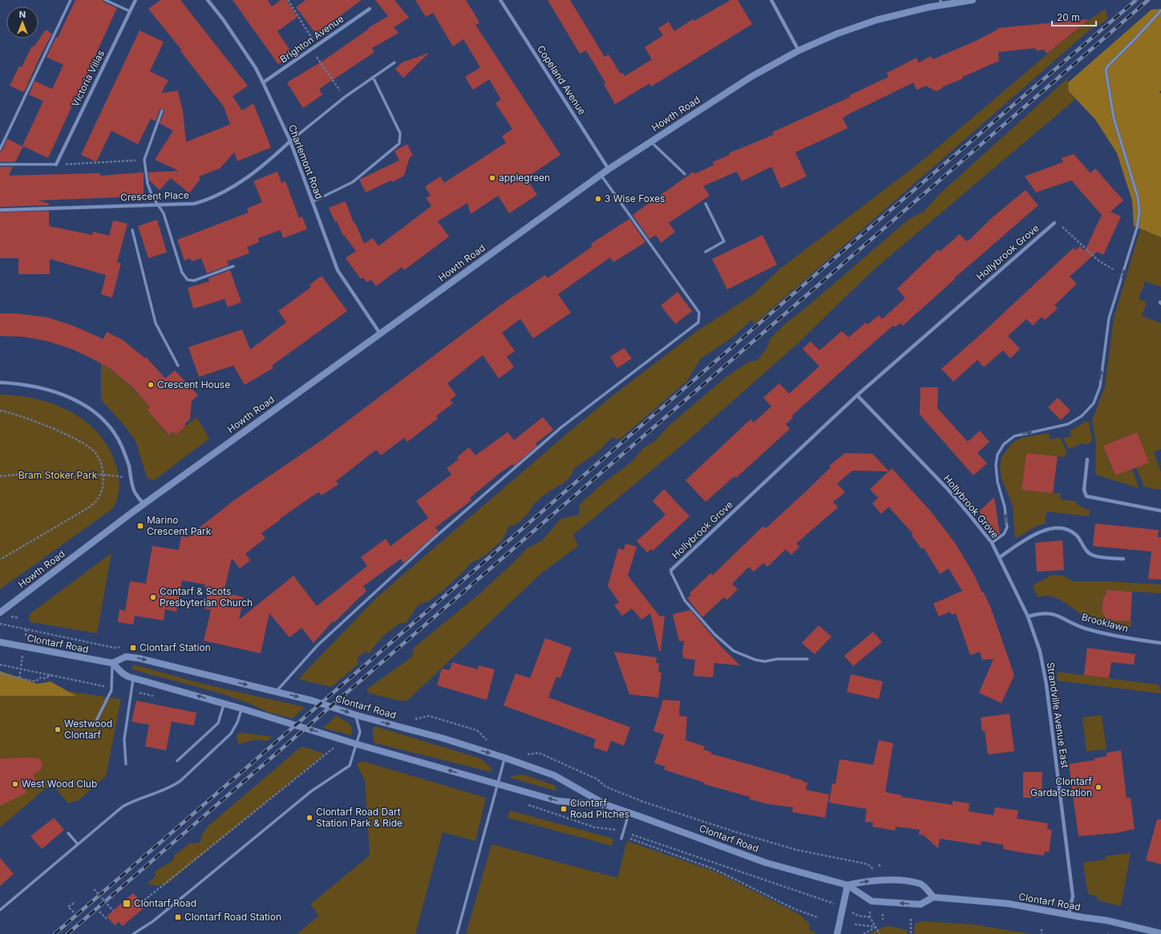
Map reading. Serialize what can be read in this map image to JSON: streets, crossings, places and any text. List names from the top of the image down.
{
  "streets": {
    "main road": ["Howth Road", "Clontarf Road"],
    "street": [
      "Brighton Avenue",
      "Victoria Villas",
      "Copeland Avenue",
      "Charlemont Road",
      "Crescent Place",
      "Hollybrook Grove",
      "Brooklawn",
      "Strandville Avenue East"
    ]
  },
  "crossings": [
    ["Brighton Avenue", "Charlemont Road"],
    ["Copeland Avenue", "Howth Road"],
    ["Howth Road", "Charlemont Road"],
    ["Charlemont Road", "Crescent Place"],
    ["Hollybrook Grove", "Brooklawn"],
    ["Hollybrook Grove", "Strandville Avenue East"],
    ["Clontarf Road", "Strandville Avenue East"]
  ],
  "parks": ["Bram Stoker Park"],
  "places": {
    "other": [
      "applegreen",
      "3 Wise Foxes",
      "Crescent House",
      "Contarf & Scots Presbyterian Church",
      "Westwood Clontarf",
      "West Wood Club",
      "Clontarf Garda Station",
      "Clontarf Road Dart Station Park & Ride"
    ],
    "transit": [
      "Marino Crescent Park",
      "Clontarf Station",
      "Clontarf Road Pitches",
      "Clontarf Road",
      "Clontarf Road Station"
    ]
  },
  "scale_bar": "20 m",
  "north": "top"
}
